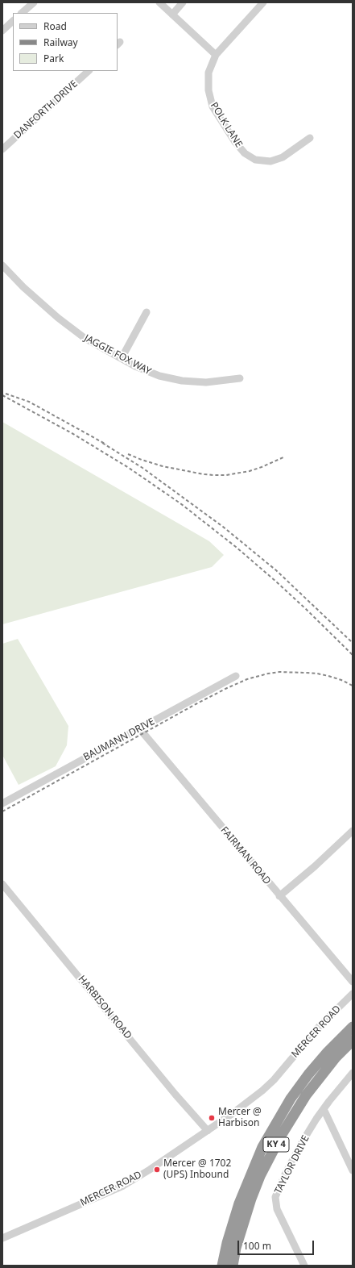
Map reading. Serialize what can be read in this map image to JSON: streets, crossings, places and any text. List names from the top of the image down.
{
  "streets": {
    "highway": ["KY 4"],
    "street": [
      "DANFORTH DRIVE",
      "POLK LANE",
      "JAGGIE FOX WAY",
      "BAUMANN DRIVE",
      "FAIRMAN ROAD",
      "HARBISON ROAD",
      "MERCER ROAD",
      "TAYLOR DRIVE"
    ]
  },
  "crossings": [
    ["BAUMANN DRIVE", "FAIRMAN ROAD"],
    ["HARBISON ROAD", "MERCER ROAD"]
  ],
  "places": ["Mercer @ Harbison", "Mercer @ 1702 (UPS) Inbound"],
  "legend": ["Road", "Railway", "Park"],
  "scale_bar": "100 m"
}
